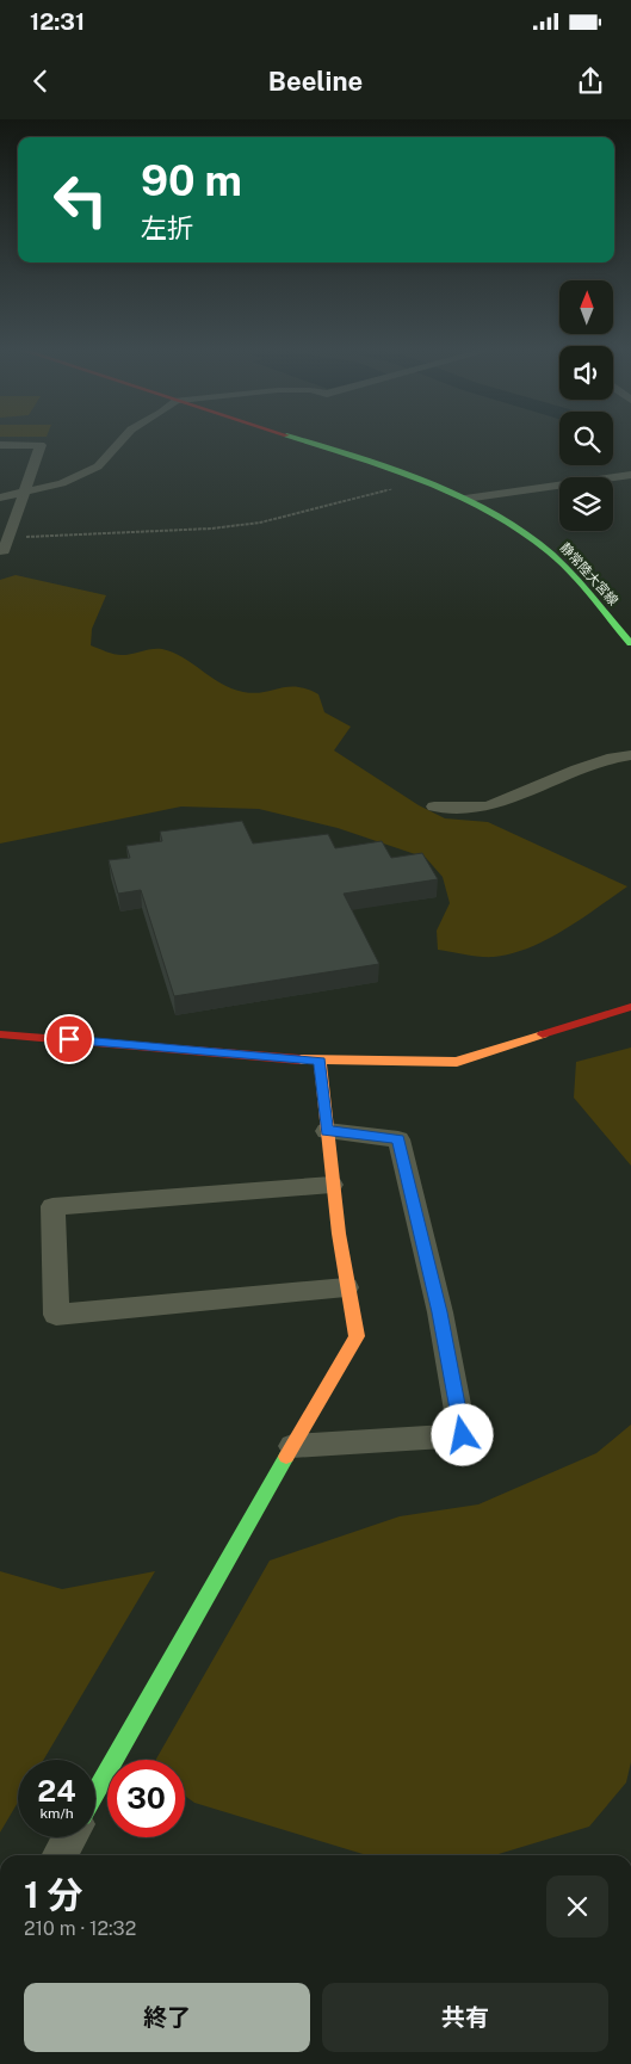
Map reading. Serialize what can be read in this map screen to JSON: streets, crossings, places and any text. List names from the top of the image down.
{
  "streets": {
    "main road": ["静常陸大宮線"]
  },
  "north": "top",
  "page": {
    "status": "12:31",
    "header": "Beeline",
    "turn": ["90 m", "左折"],
    "speed": "24 km/h",
    "limit": "30",
    "heading": ["1 分", "210 m · 12:32"],
    "buttons": ["終了", "共有"]
  }
}
